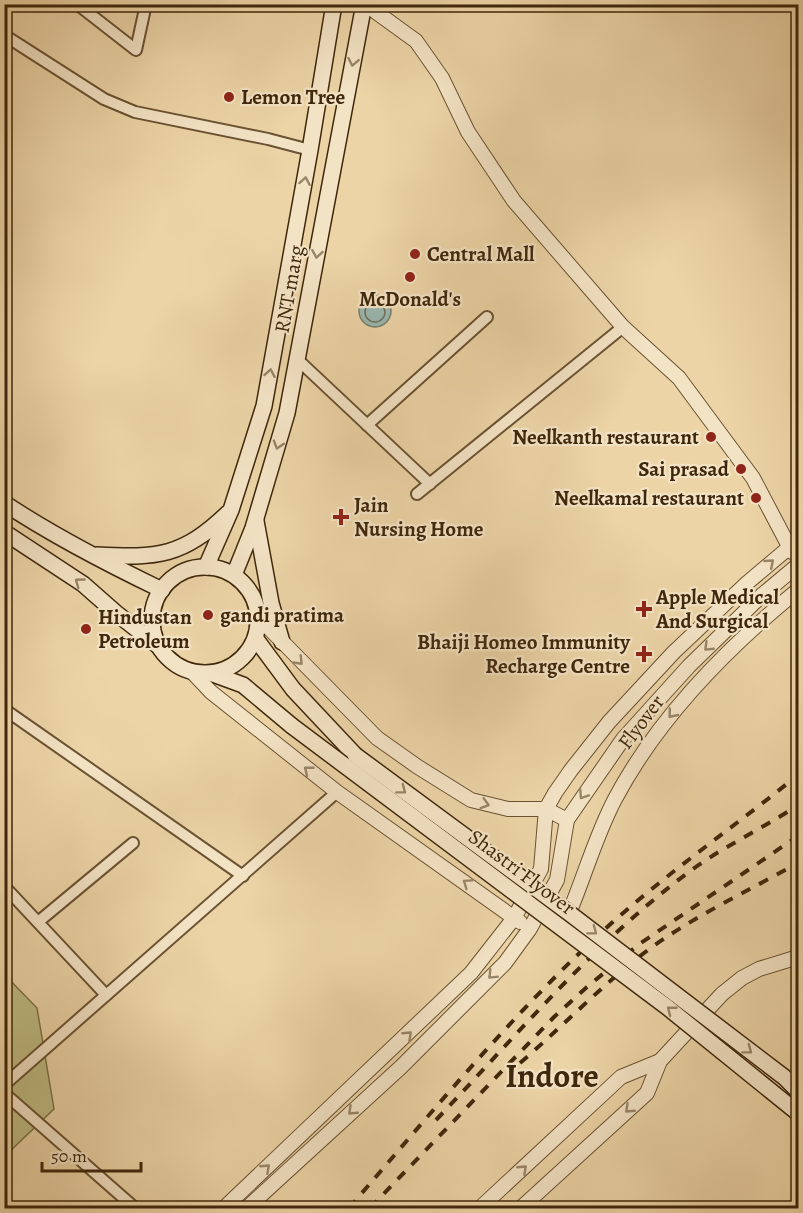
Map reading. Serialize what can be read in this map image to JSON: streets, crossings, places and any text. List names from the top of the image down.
{
  "streets": {
    "main road": ["RNT marg", "Shastri Flyover"],
    "street": ["Flyover"]
  },
  "crossings": [
    ["RNT marg", "Shastri Flyover"],
    ["Flyover", "Shastri Flyover"]
  ],
  "districts": ["Indore"],
  "places": {
    "other": [
      "Lemon Tree",
      "Central Mall",
      "McDonald's",
      "Neelkanth restaurant",
      "Sai prasad",
      "Neelkamal restaurant",
      "gandi pratima",
      "Hindustan Petroleum"
    ],
    "health": ["Jain Nursing Home", "Apple Medical And Surgical", "Bhaiji Homeo Immunity Recharge Centre"]
  },
  "scale_bar": "50 m"
}
